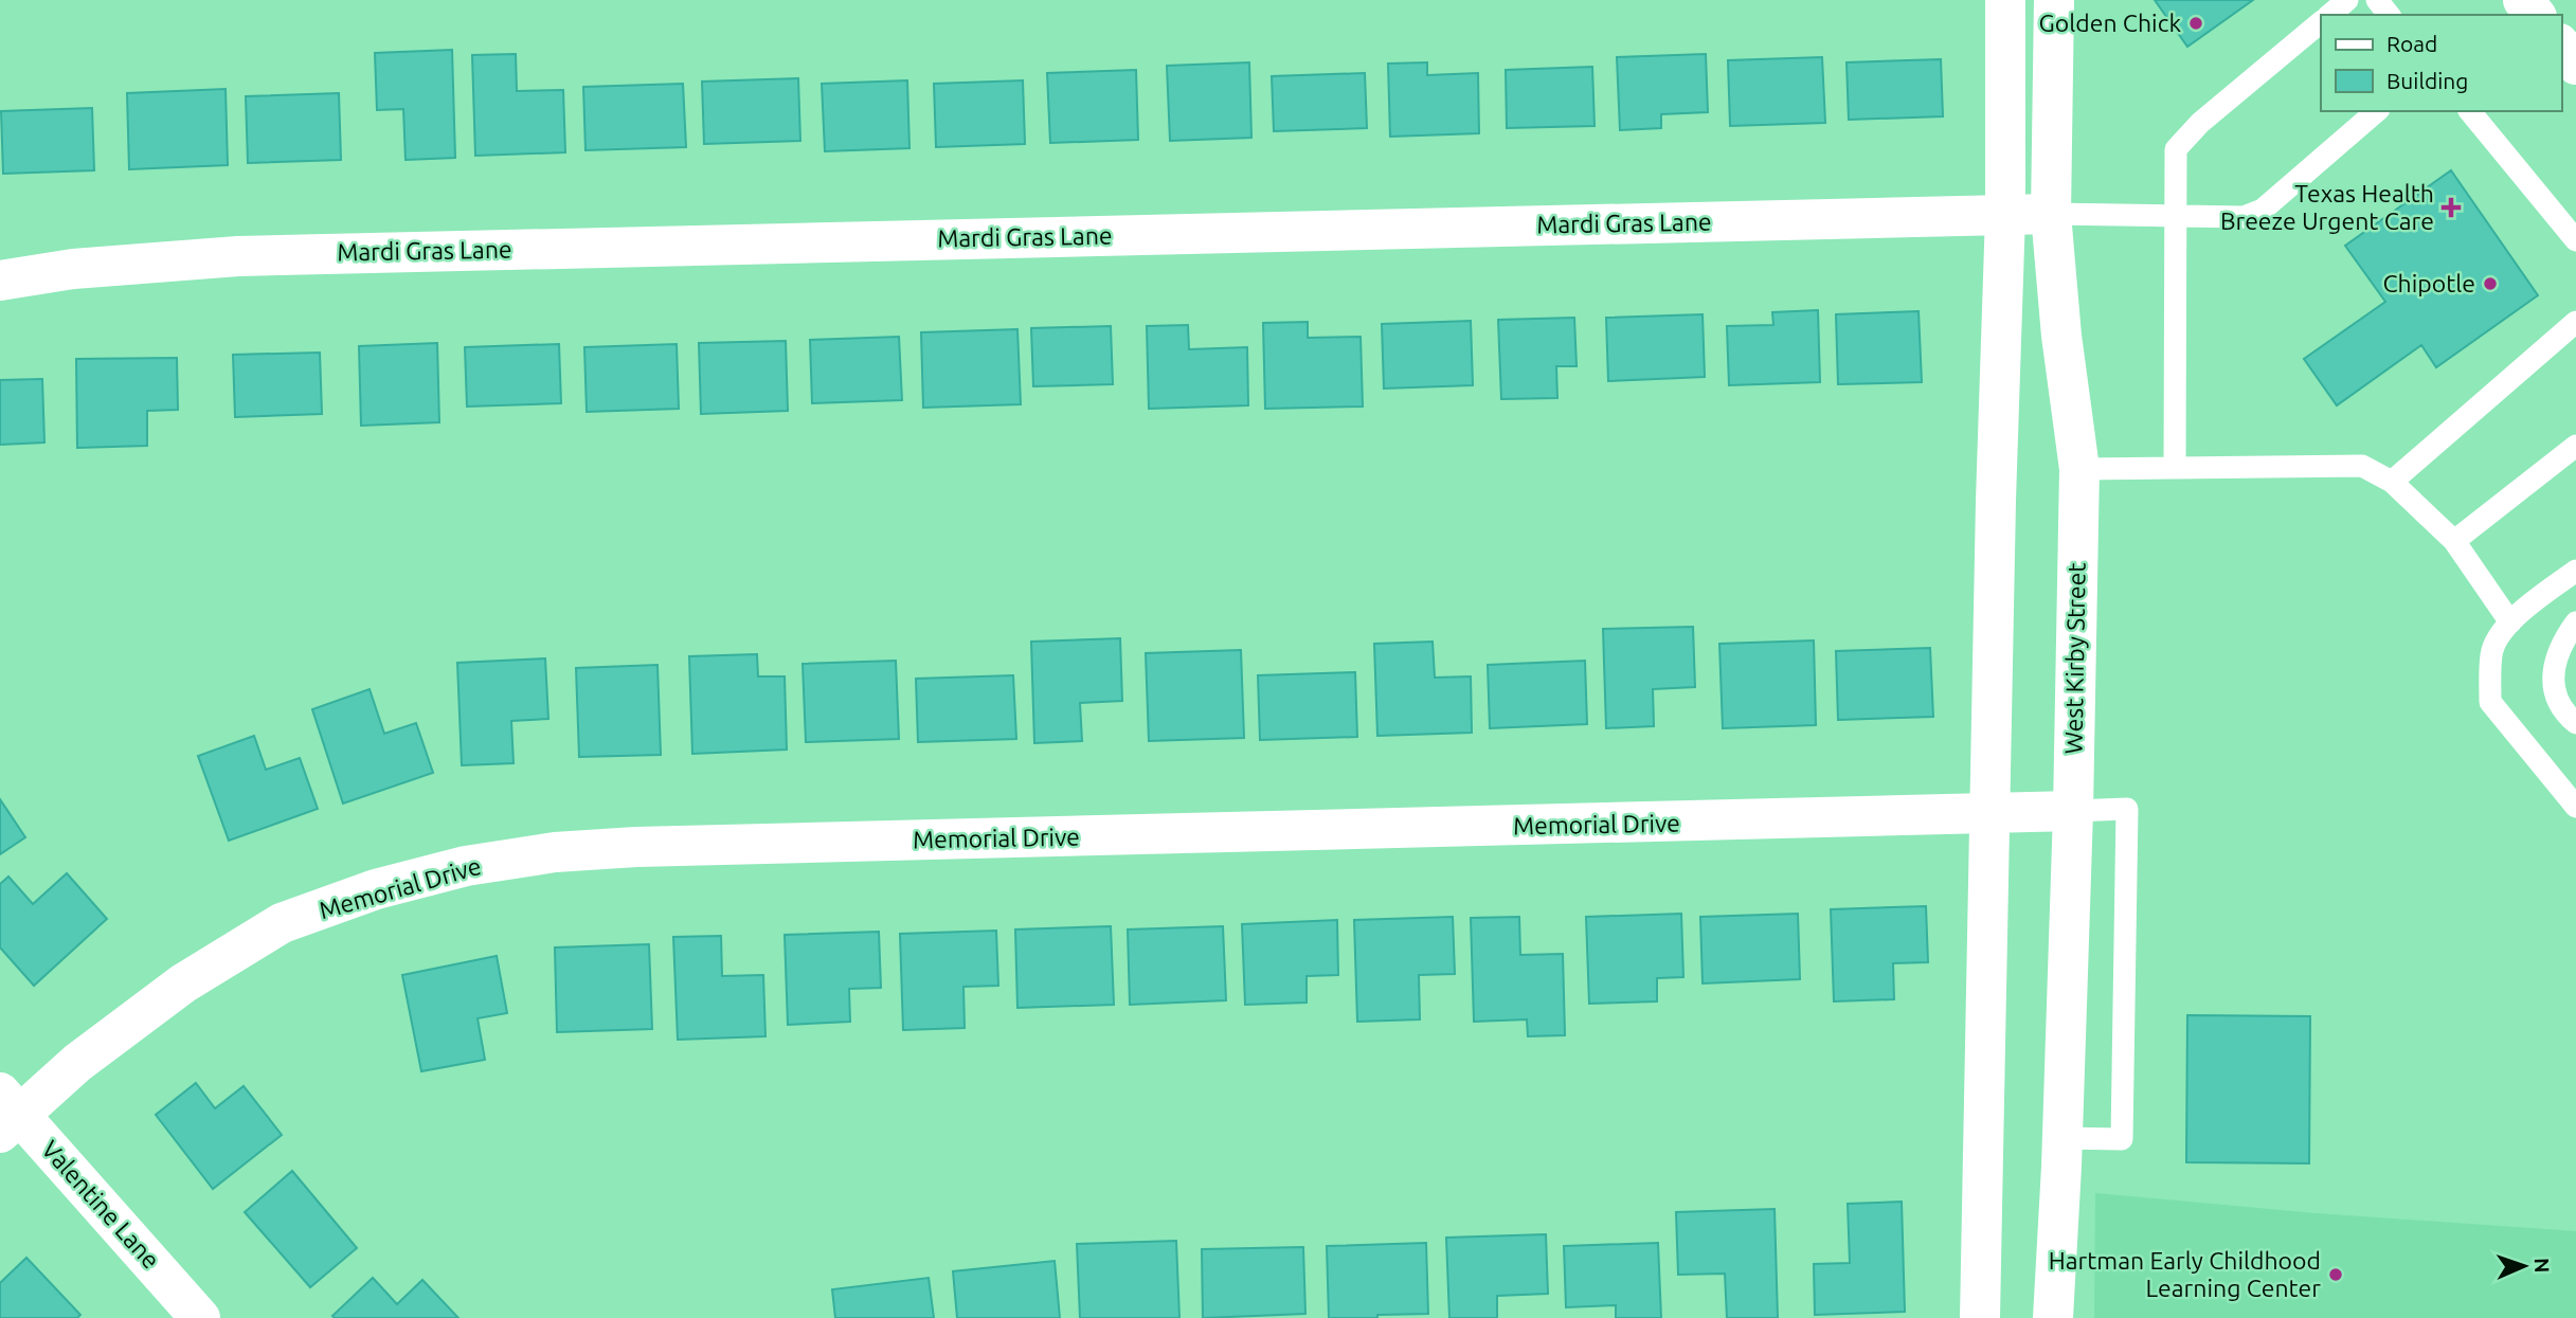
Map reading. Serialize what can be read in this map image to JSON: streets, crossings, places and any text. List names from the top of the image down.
{
  "streets": {
    "street": [
      "Mardi Gras Lane",
      "West Kirby Street",
      "Memorial Drive",
      "Valentine Lane"
    ]
  },
  "crossings": [
    ["Mardi Gras Lane", "West Kirby Street"],
    ["West Kirby Street", "Memorial Drive"],
    ["Memorial Drive", "Valentine Lane"]
  ],
  "places": {
    "other": ["Golden Chick", "Chipotle", "Hartman Early Childhood Learning Center"],
    "health": ["Texas Health Breeze Urgent Care"]
  },
  "legend": ["Road", "Building"],
  "north": "right"
}
